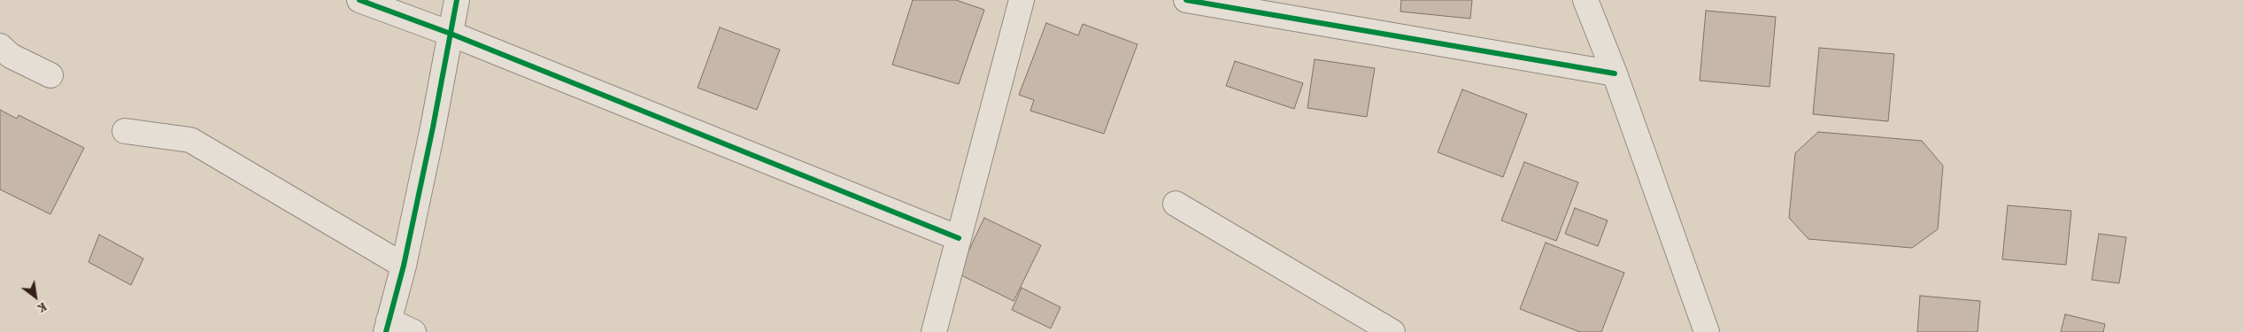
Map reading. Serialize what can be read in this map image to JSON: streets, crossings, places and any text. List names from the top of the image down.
{
  "north": "bottom right"
}
